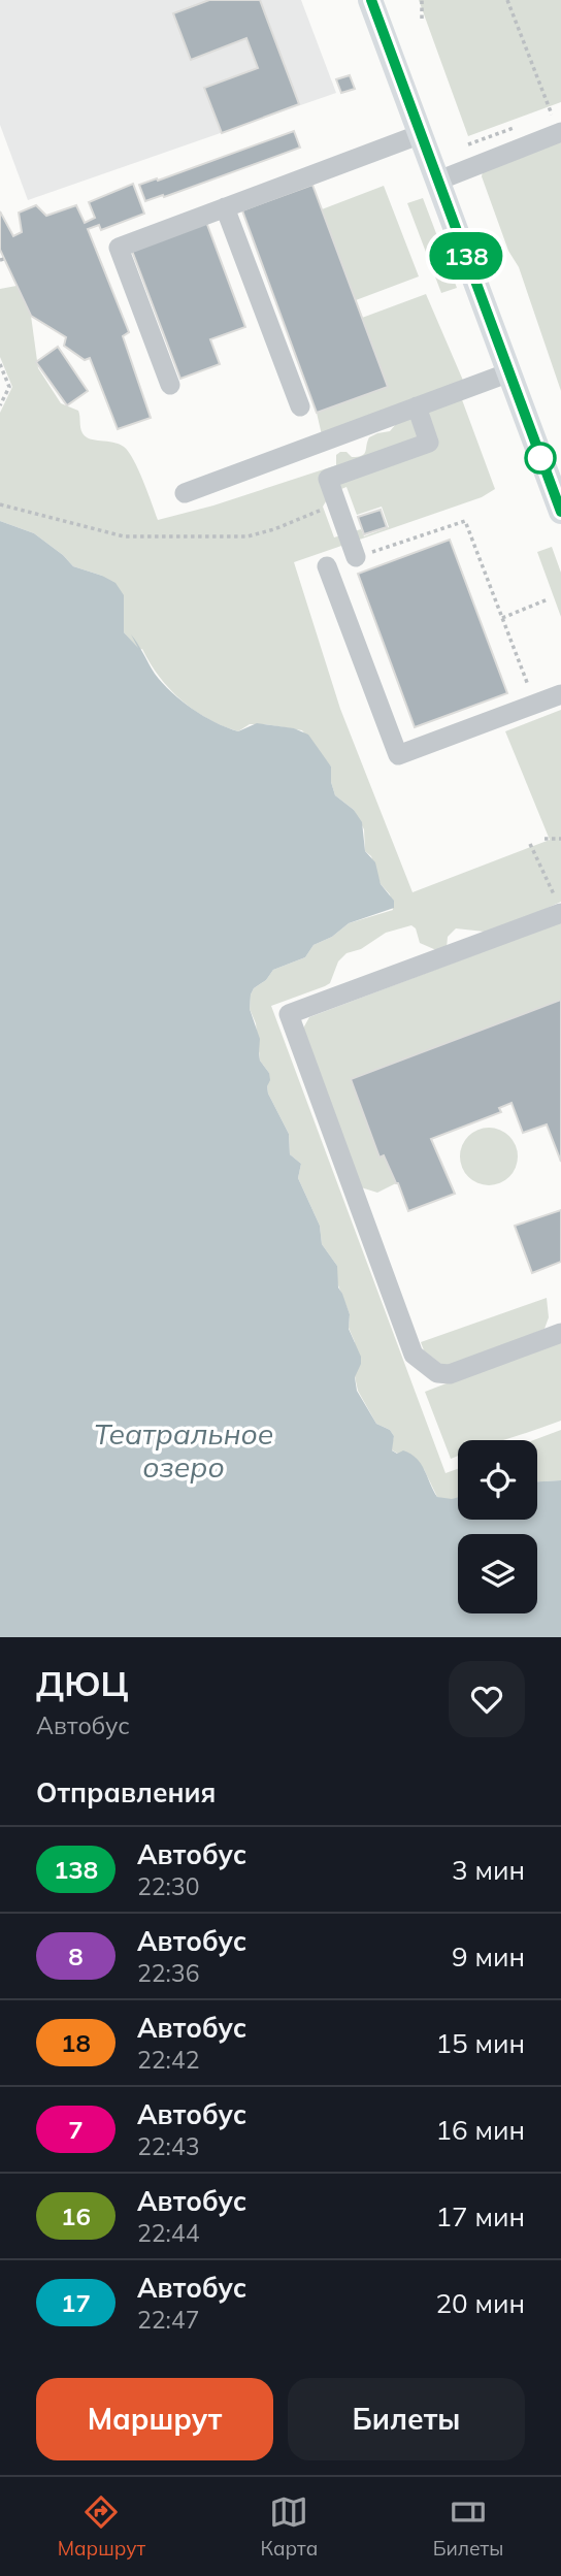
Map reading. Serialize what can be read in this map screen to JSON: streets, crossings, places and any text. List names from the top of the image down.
{
  "water": ["Театральное озеро"],
  "lines": ["bus line 138"],
  "page": {
    "on_map": "138",
    "heading": [
      ["ДЮЦ", "Автобус"],
      "Отправления"
    ],
    "list": [
      {
        "mark": "138",
        "name": "Автобус",
        "note": "22:30",
        "value": "3 мин"
      },
      {
        "mark": "8",
        "name": "Автобус",
        "note": "22:36",
        "value": "9 мин"
      },
      {
        "mark": "18",
        "name": "Автобус",
        "note": "22:42",
        "value": "15 мин"
      },
      {
        "mark": "7",
        "name": "Автобус",
        "note": "22:43",
        "value": "16 мин"
      },
      {
        "mark": "16",
        "name": "Автобус",
        "note": "22:44",
        "value": "17 мин"
      },
      {
        "mark": "17",
        "name": "Автобус",
        "note": "22:47",
        "value": "20 мин"
      }
    ],
    "buttons": ["Маршрут", "Билеты"],
    "tabs": ["Маршрут", "Карта", "Билеты"]
  }
}
